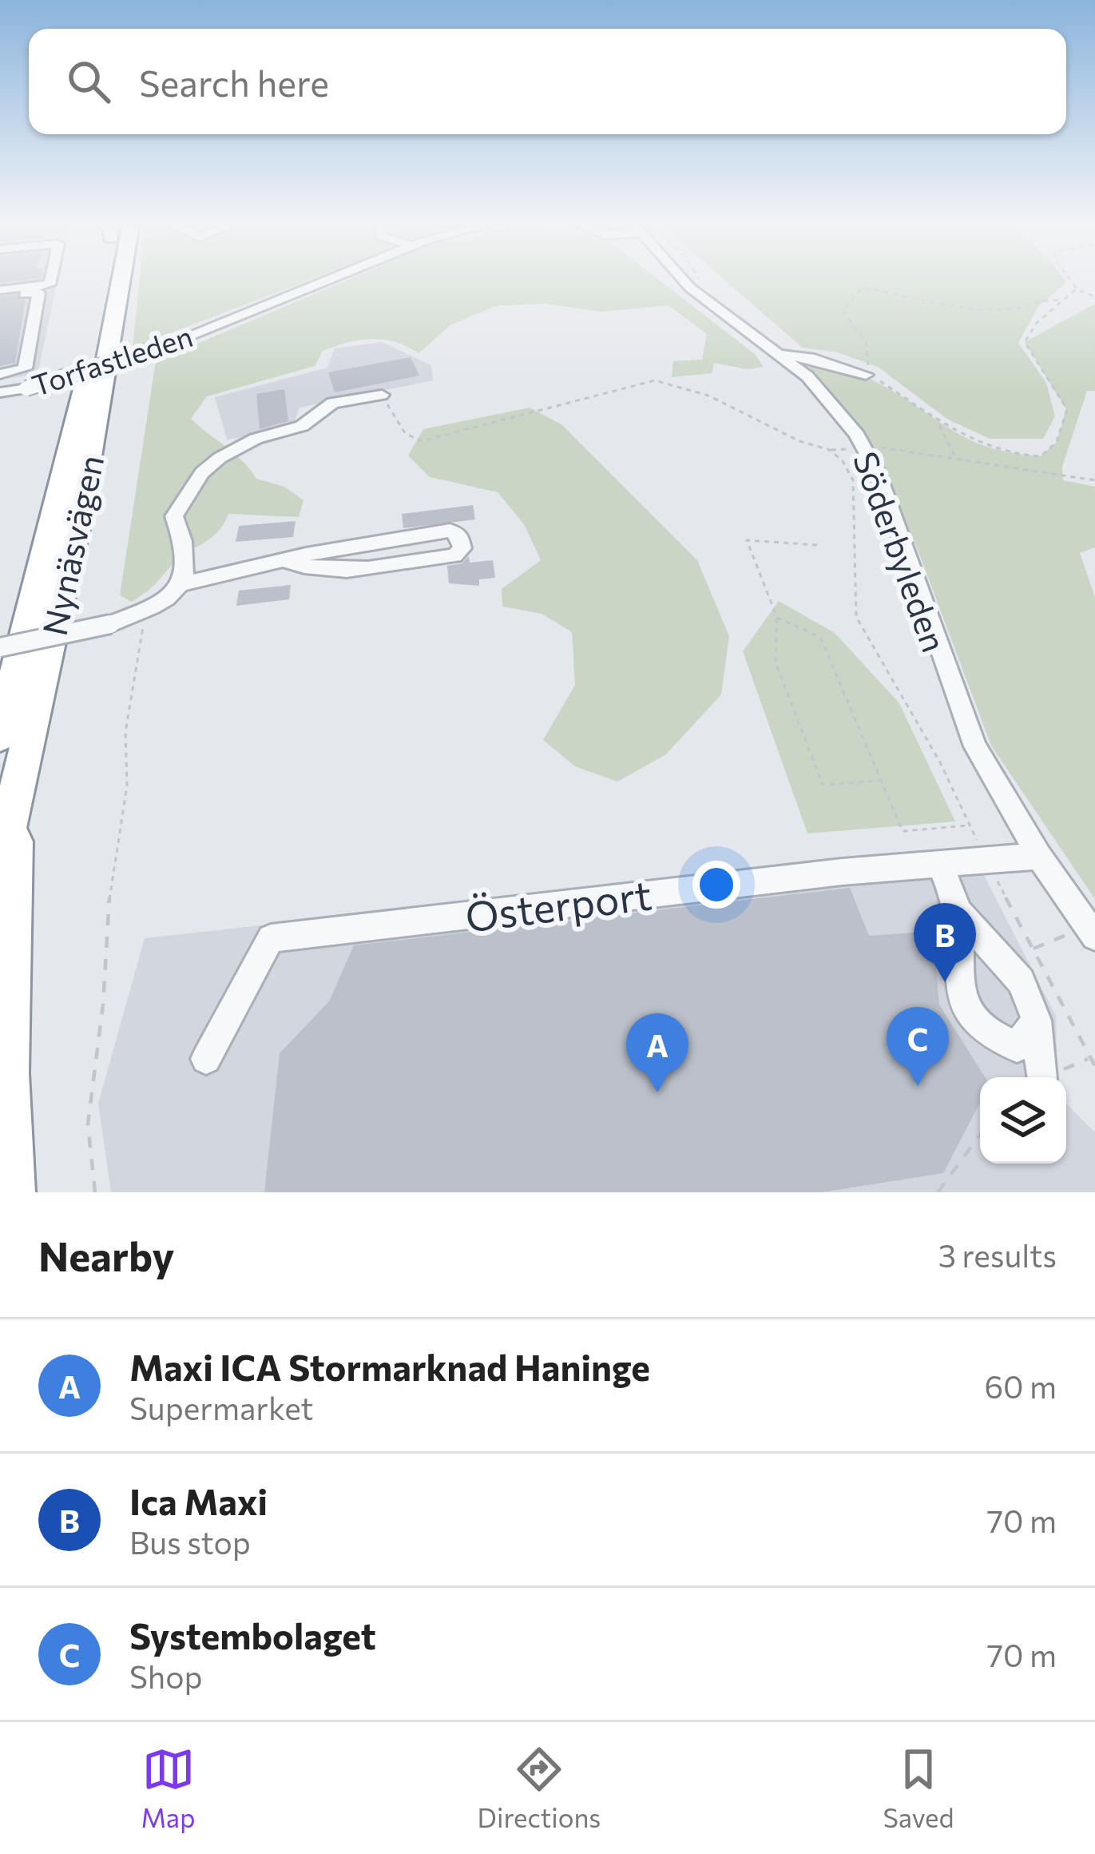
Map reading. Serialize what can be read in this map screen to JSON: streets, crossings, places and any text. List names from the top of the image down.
{
  "streets": {
    "highway": ["Nynäsvägen"],
    "street": ["Torfastleden", "Söderbyleden", "Österport"]
  },
  "crossings": [
    ["Söderbyleden", "Österport"]
  ],
  "page": {
    "search": "Search here",
    "pins": ["B", "C", "A"],
    "heading": ["Nearby", "3 results"],
    "list": [
      {
        "mark": "A",
        "name": "Maxi ICA Stormarknad Haninge",
        "note": "Supermarket",
        "value": "60 m"
      },
      {
        "mark": "B",
        "name": "Ica Maxi",
        "note": "Bus stop",
        "value": "70 m"
      },
      {
        "mark": "C",
        "name": "Systembolaget",
        "note": "Shop",
        "value": "70 m"
      }
    ],
    "nav": ["Map", "Directions", "Saved"]
  }
}
